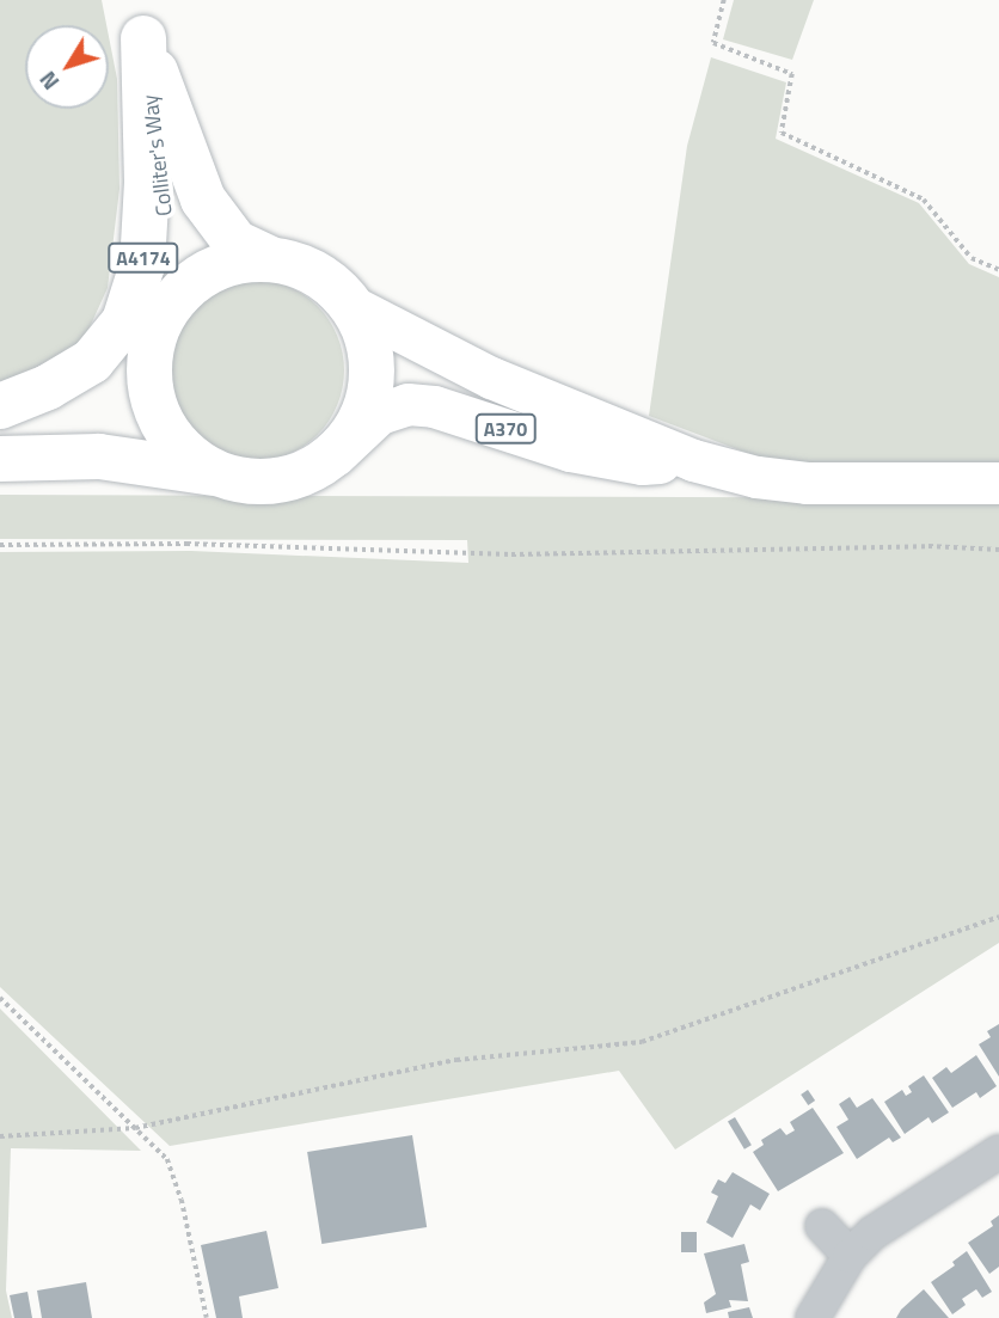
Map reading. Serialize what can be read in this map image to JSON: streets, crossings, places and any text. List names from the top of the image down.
{
  "streets": {
    "highway": ["Colliter's Way", "A4174"],
    "main road": ["A370"]
  },
  "crossings": [
    ["Colliter's Way", "A4174"],
    ["Colliter's Way", "A370"]
  ],
  "north": "bottom left"
}
